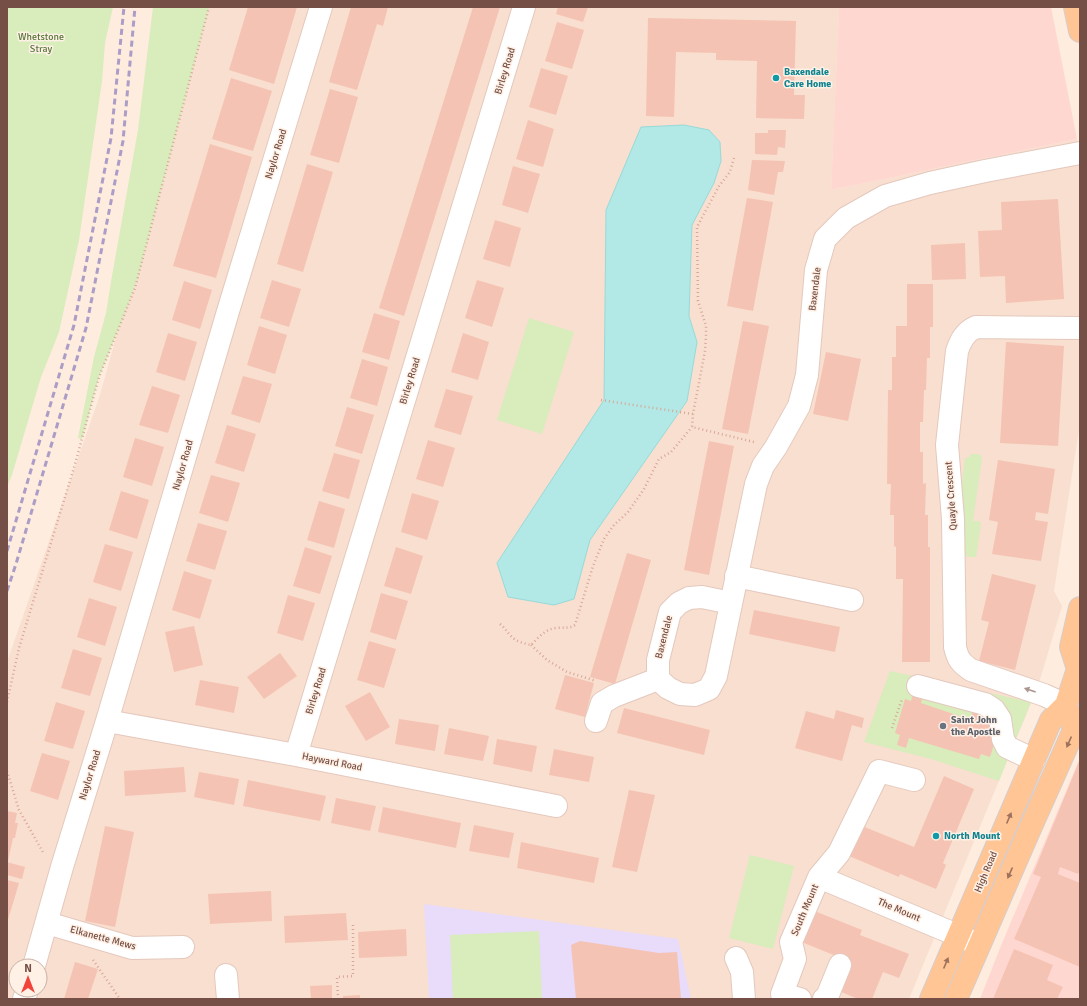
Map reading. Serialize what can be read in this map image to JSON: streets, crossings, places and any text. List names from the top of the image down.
{
  "streets": {
    "main road": ["High Road"],
    "street": [
      "Birley Road",
      "Naylor Road",
      "Baxendale",
      "Quayle Crescent",
      "Hayward Road",
      "South Mount",
      "The Mount",
      "Elkanette Mews"
    ]
  },
  "crossings": [
    ["Birley Road", "Hayward Road"],
    ["Naylor Road", "Hayward Road"],
    ["Naylor Road", "Elkanette Mews"],
    ["Quayle Crescent", "High Road"],
    ["High Road", "The Mount"],
    ["South Mount", "The Mount"]
  ],
  "parks": ["Whetstone Stray"],
  "places": ["Baxendale Care Home", "Saint John the Apostle", "North Mount"],
  "north": "top"
}
